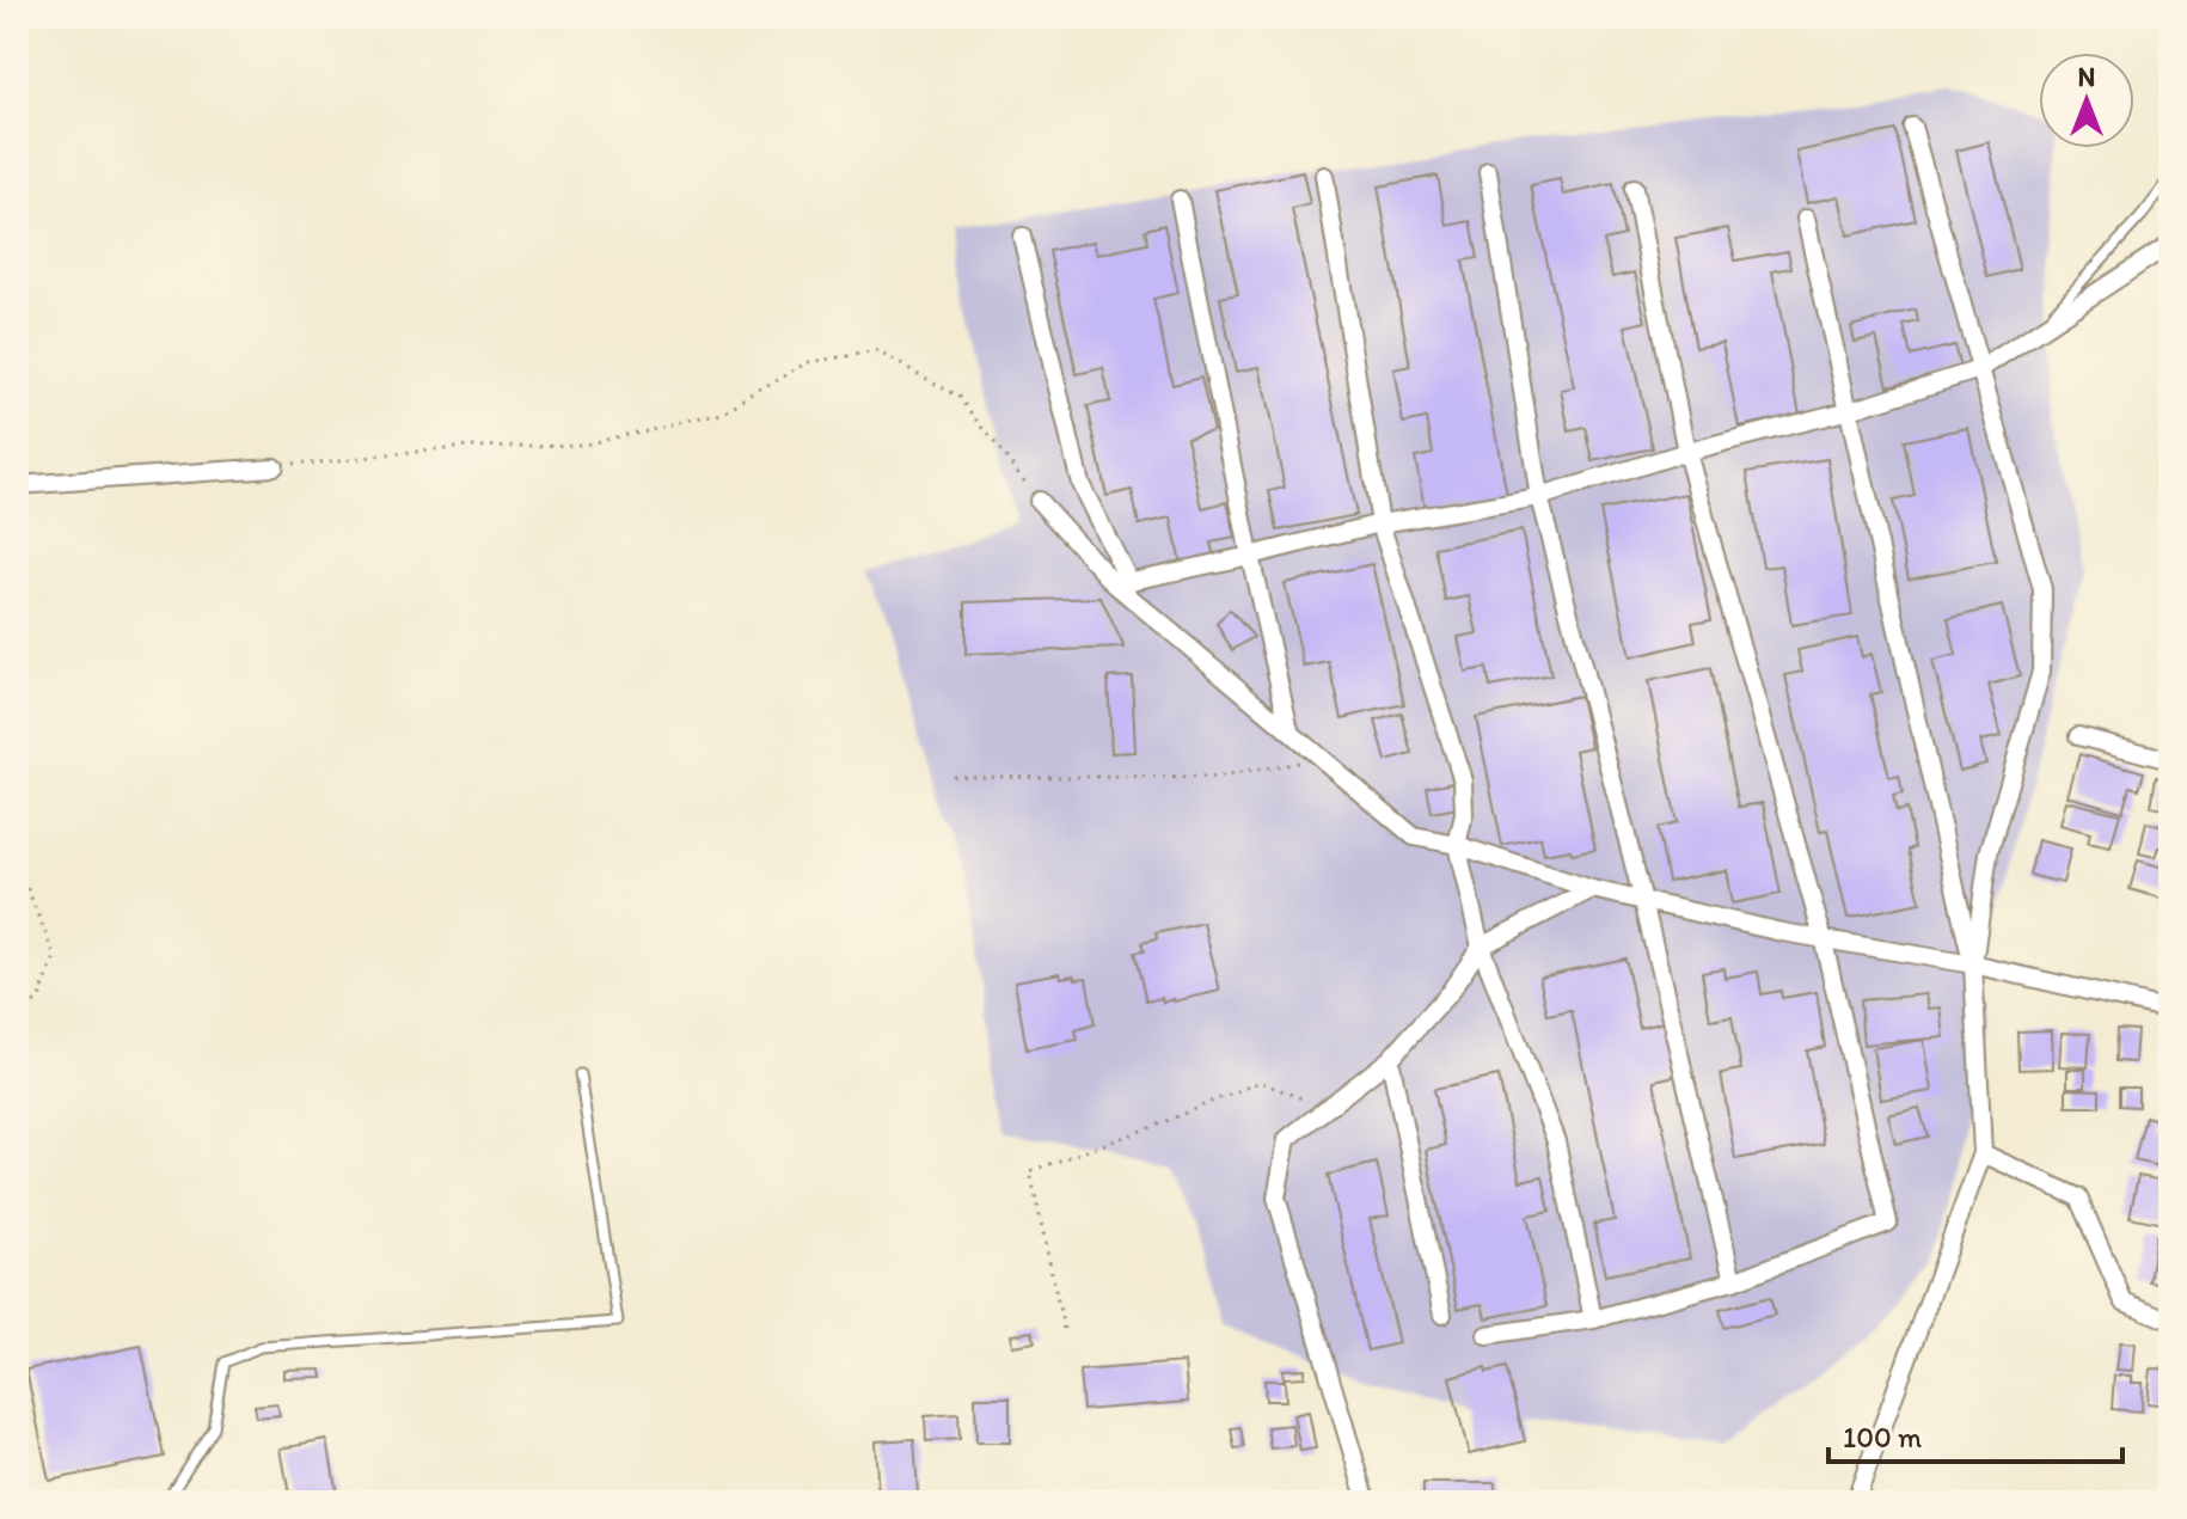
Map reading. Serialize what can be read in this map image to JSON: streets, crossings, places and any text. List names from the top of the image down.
{
  "scale_bar": "100 m",
  "north": "top"
}
